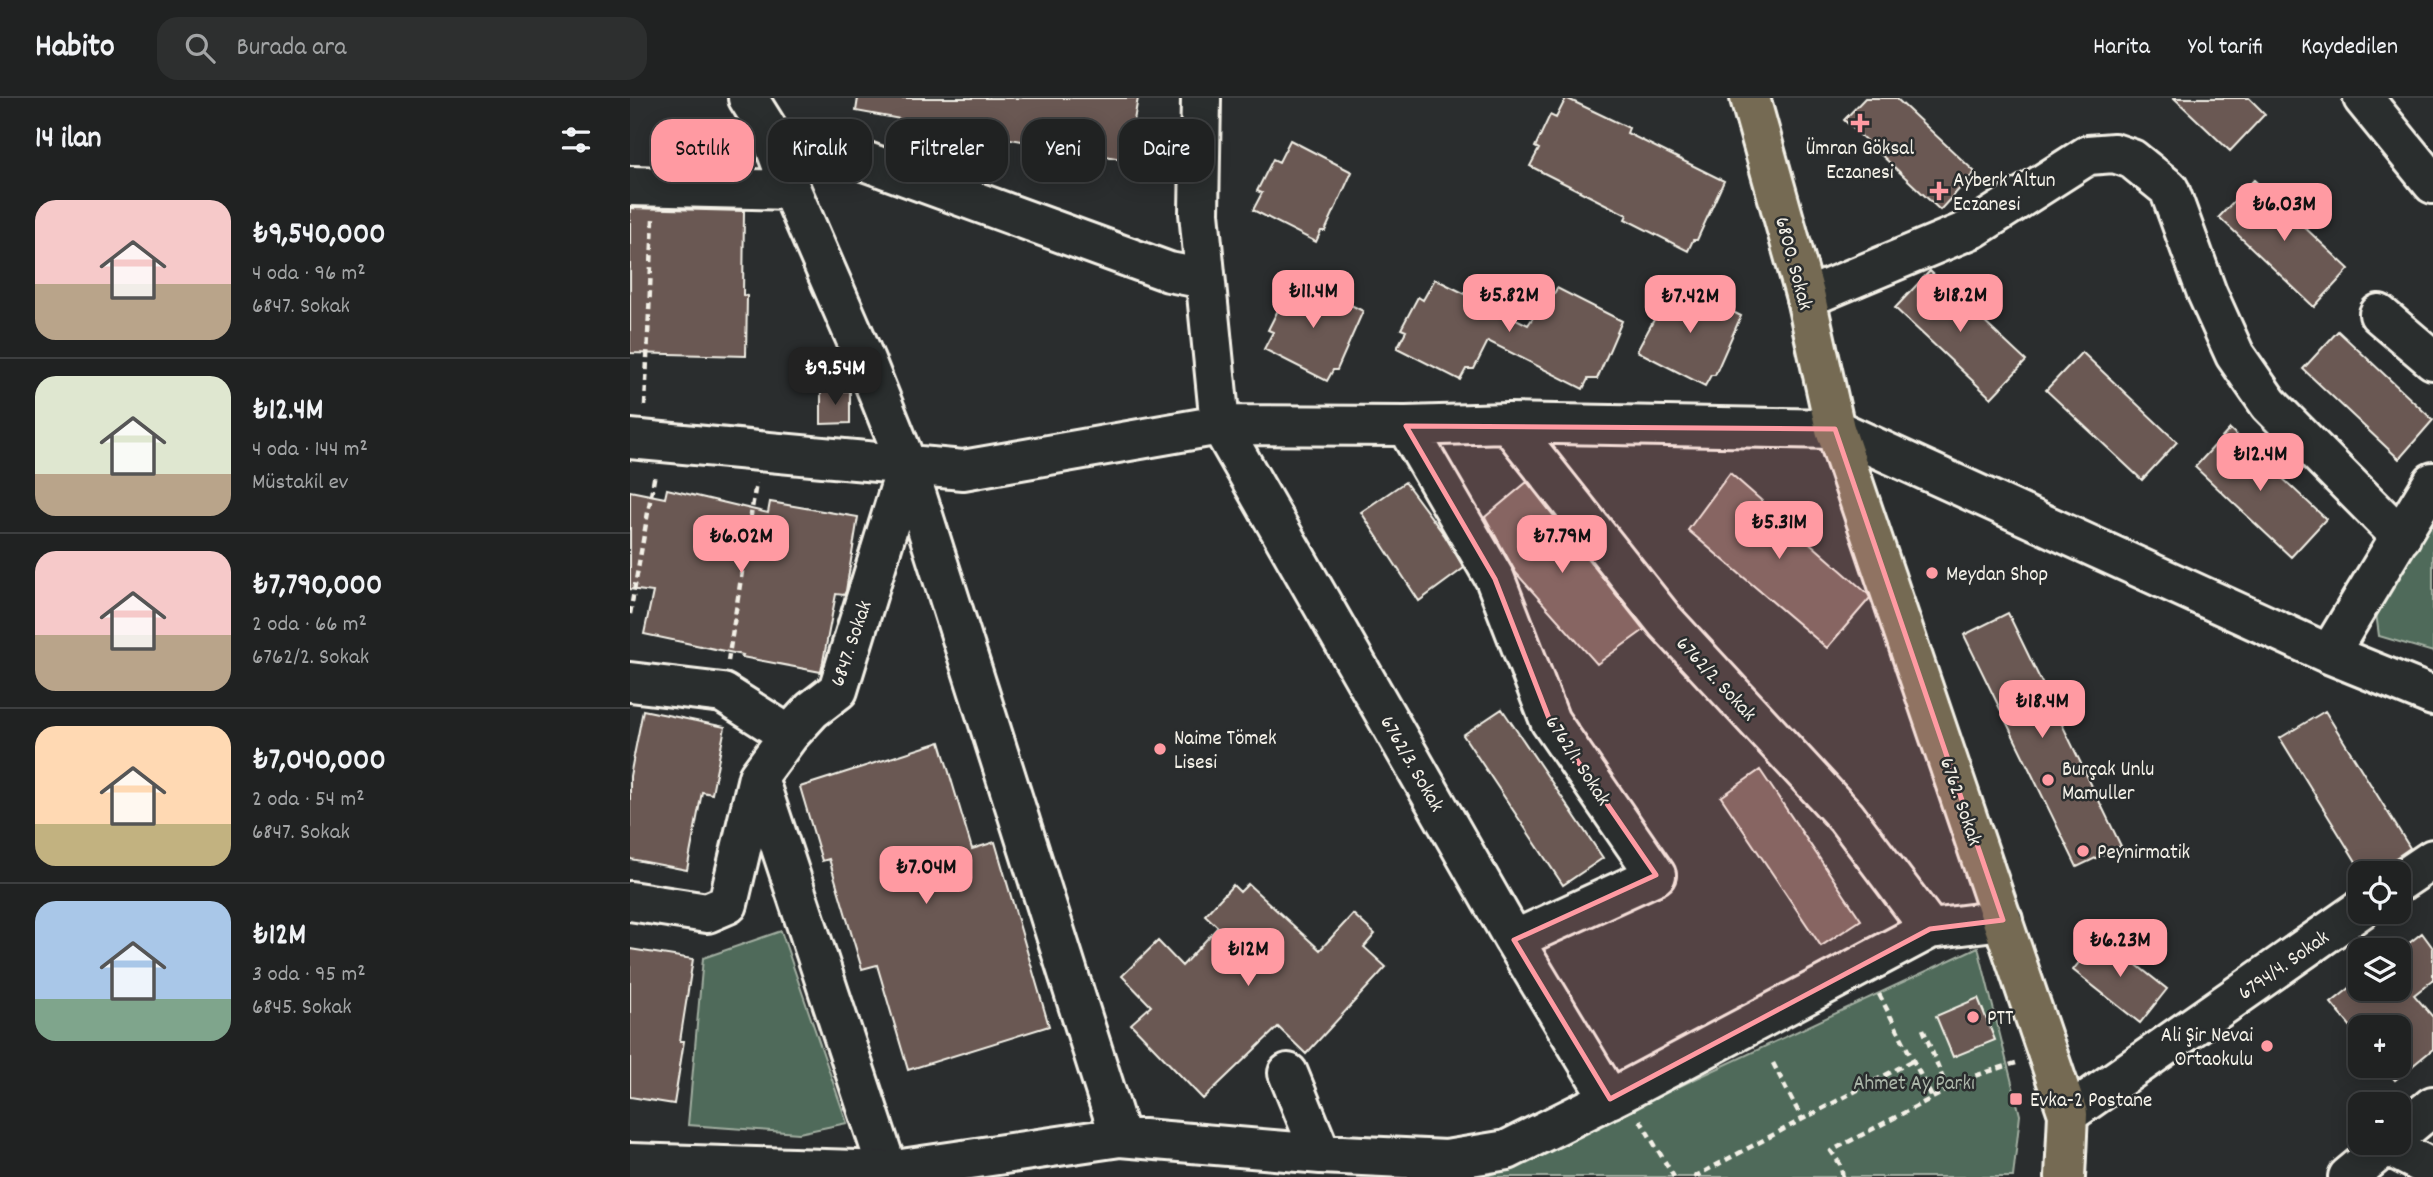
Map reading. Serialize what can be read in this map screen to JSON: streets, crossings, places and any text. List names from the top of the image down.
{
  "streets": {
    "main road": ["6800. Sokak", "6762. Sokak"],
    "street": [
      "6847. Sokak",
      "6762/2. Sokak",
      "6762/1. Sokak",
      "6762/3. Sokak",
      "6794/4. Sokak"
    ]
  },
  "crossings": [
    ["6800. Sokak", "6762. Sokak"],
    ["6762/1. Sokak", "6762/3. Sokak"],
    ["6762. Sokak", "6794/4. Sokak"]
  ],
  "parks": ["Ahmet Ay Parkı"],
  "places": {
    "health": ["Ümran Göksal Eczanesi", "Ayberk Altun Eczanesi"],
    "other": [
      "Meydan Shop",
      "Naime Tömek Lisesi",
      "Burçak Unlu Mamuller",
      "Peynirmatik",
      "PTT",
      "Ali Şir Nevai Ortaokulu"
    ],
    "transit": ["Evka-2 Postane"]
  },
  "page": {
    "header": "Habito",
    "search": "Burada ara",
    "nav": ["Harita", "Yol tarifi", "Kaydedilen"],
    "heading": "14 ilan",
    "chip": [
      "Satılık",
      "Kiralık",
      "Filtreler",
      "Yeni",
      "Daire"
    ],
    "list": [
      {
        "name": "₺9,540,000",
        "note": "4 oda · 96 m² · 6847. Sokak"
      },
      {
        "name": "₺12.4M",
        "note": "4 oda · 144 m² · Müstakil ev"
      },
      {
        "name": "₺7,790,000",
        "note": "2 oda · 66 m² · 6762/2. Sokak"
      },
      {
        "name": "₺7,040,000",
        "note": "2 oda · 54 m² · 6847. Sokak"
      },
      {
        "name": "₺12M",
        "note": "3 oda · 95 m² · 6845. Sokak"
      }
    ],
    "price": [
      "₺6.03M",
      "₺11.4M",
      "₺5.82M",
      "₺18.2M",
      "₺7.42M",
      "₺9.54M",
      "₺12.4M",
      "₺5.31M",
      "₺6.02M",
      "₺7.79M",
      "₺18.4M",
      "₺7.04M",
      "₺6.23M",
      "₺12M"
    ],
    "map_buttons": ["+", "−"]
  }
}
